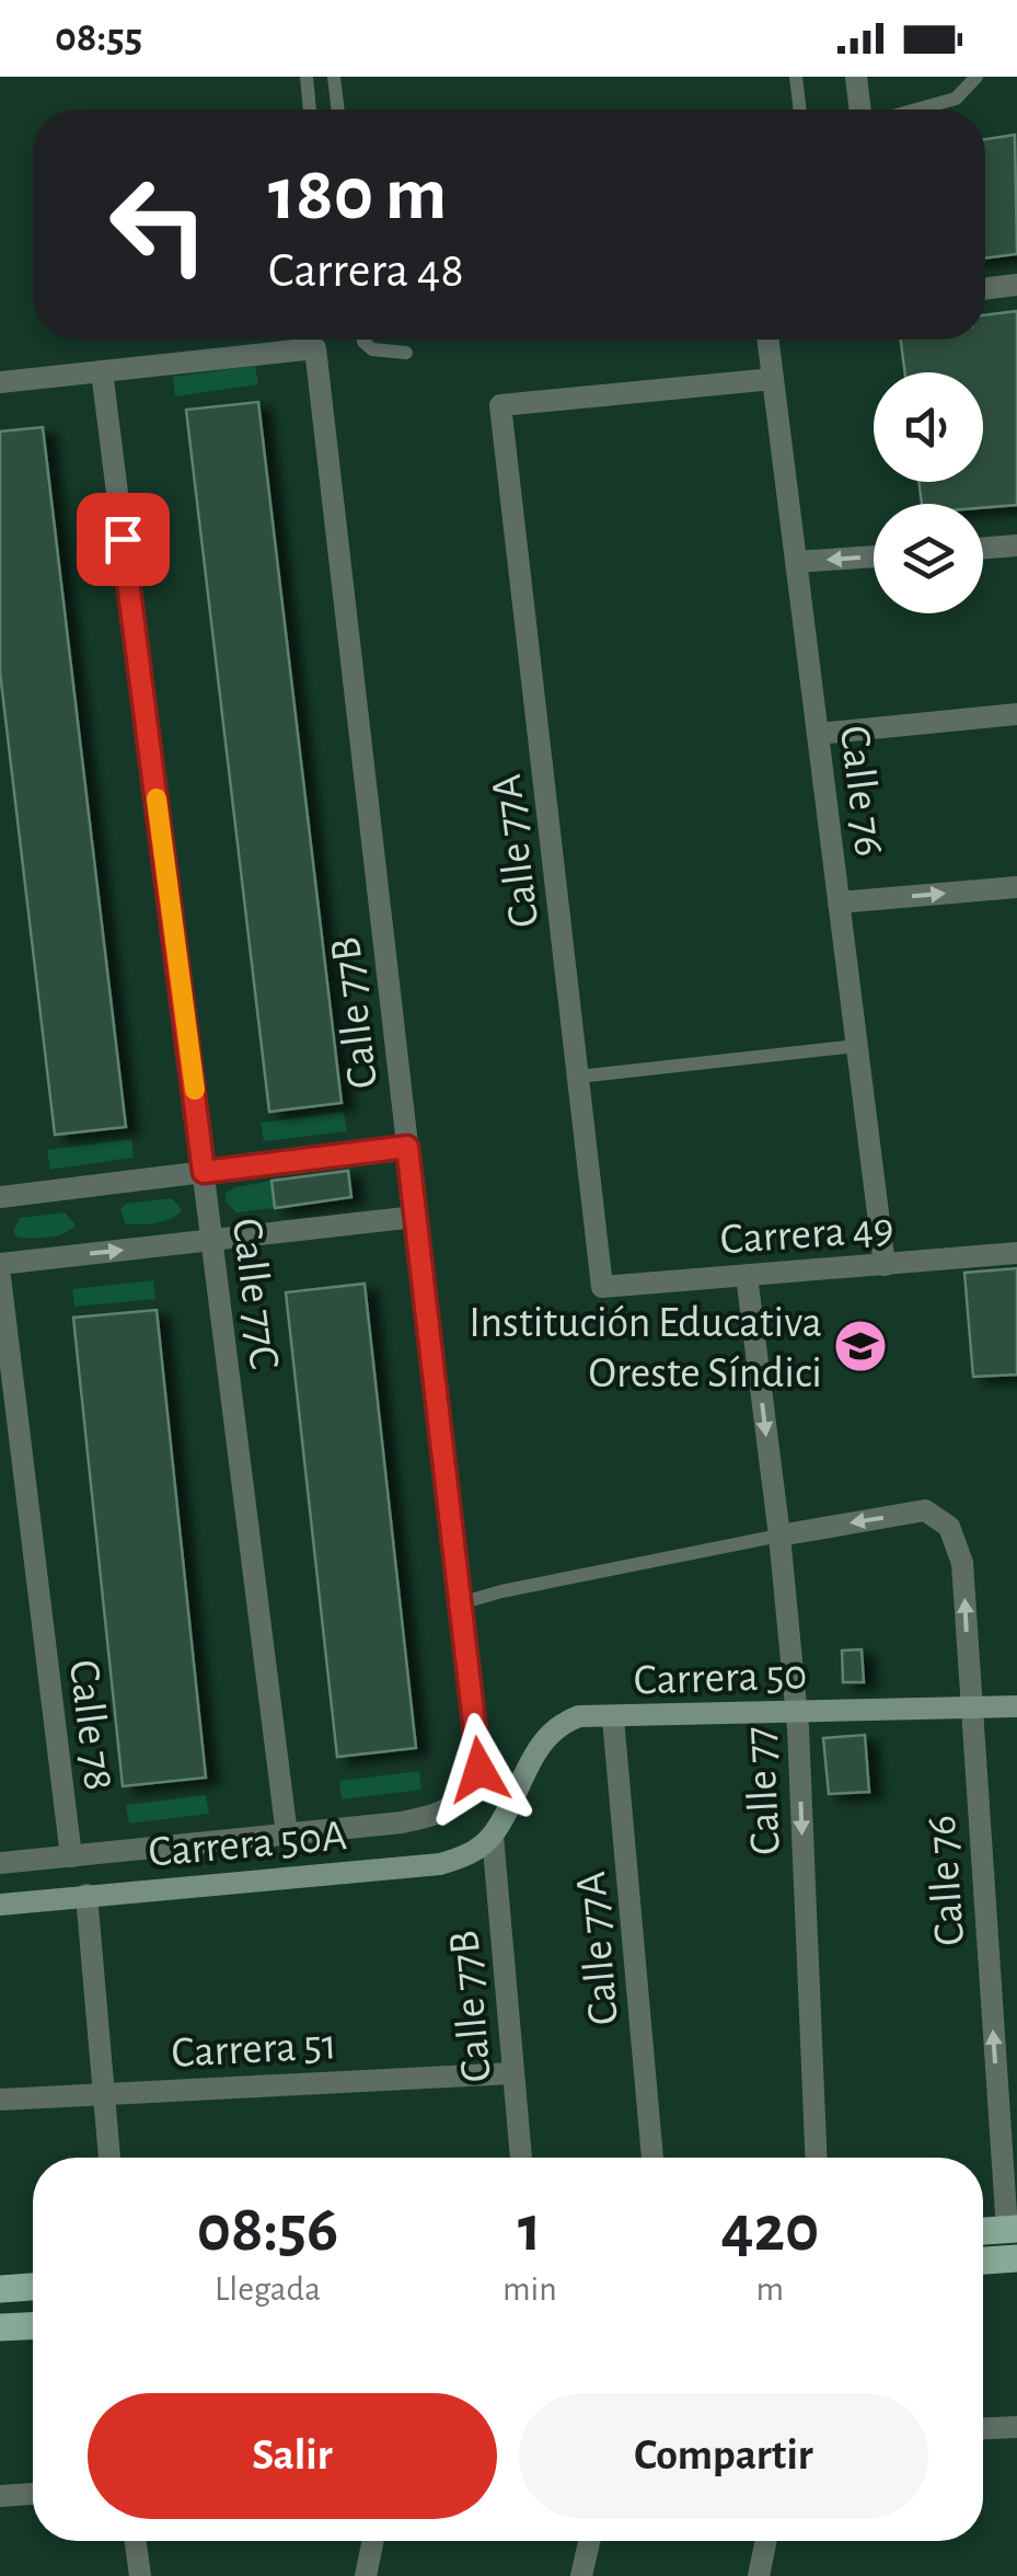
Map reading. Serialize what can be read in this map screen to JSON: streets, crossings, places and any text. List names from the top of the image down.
{
  "streets": {
    "street": [
      "Calle 76",
      "Calle 77A",
      "Calle 77B",
      "Carrera 49",
      "Calle 77C",
      "Carrera 50",
      "Calle 78",
      "Calle 77",
      "Carrera 50A",
      "Carrera 51"
    ]
  },
  "crossings": [
    ["Calle 76", "Calle 77A"],
    ["Calle 76", "Carrera 49"],
    ["Calle 76", "Carrera 50"],
    ["Calle 76", "Calle 77"],
    ["Calle 77A", "Carrera 49"],
    ["Calle 77A", "Carrera 50"],
    ["Calle 77B", "Calle 77C"],
    ["Calle 77B", "Carrera 50"],
    ["Calle 77B", "Carrera 50A"],
    ["Calle 77B", "Carrera 51"],
    ["Carrera 49", "Calle 77"],
    ["Carrera 50", "Calle 77"],
    ["Carrera 50", "Carrera 50A"]
  ],
  "one_way": ["Calle 76", "Calle 77"],
  "places": {
    "school or university": ["Institución Educativa Oreste Síndici"]
  },
  "page": {
    "status": "08:55",
    "turn": ["180 m", "Carrera 48"],
    "eta": [
      "08:56",
      "Llegada",
      "1",
      "min",
      "420",
      "m"
    ],
    "buttons": ["Salir", "Compartir"]
  }
}
